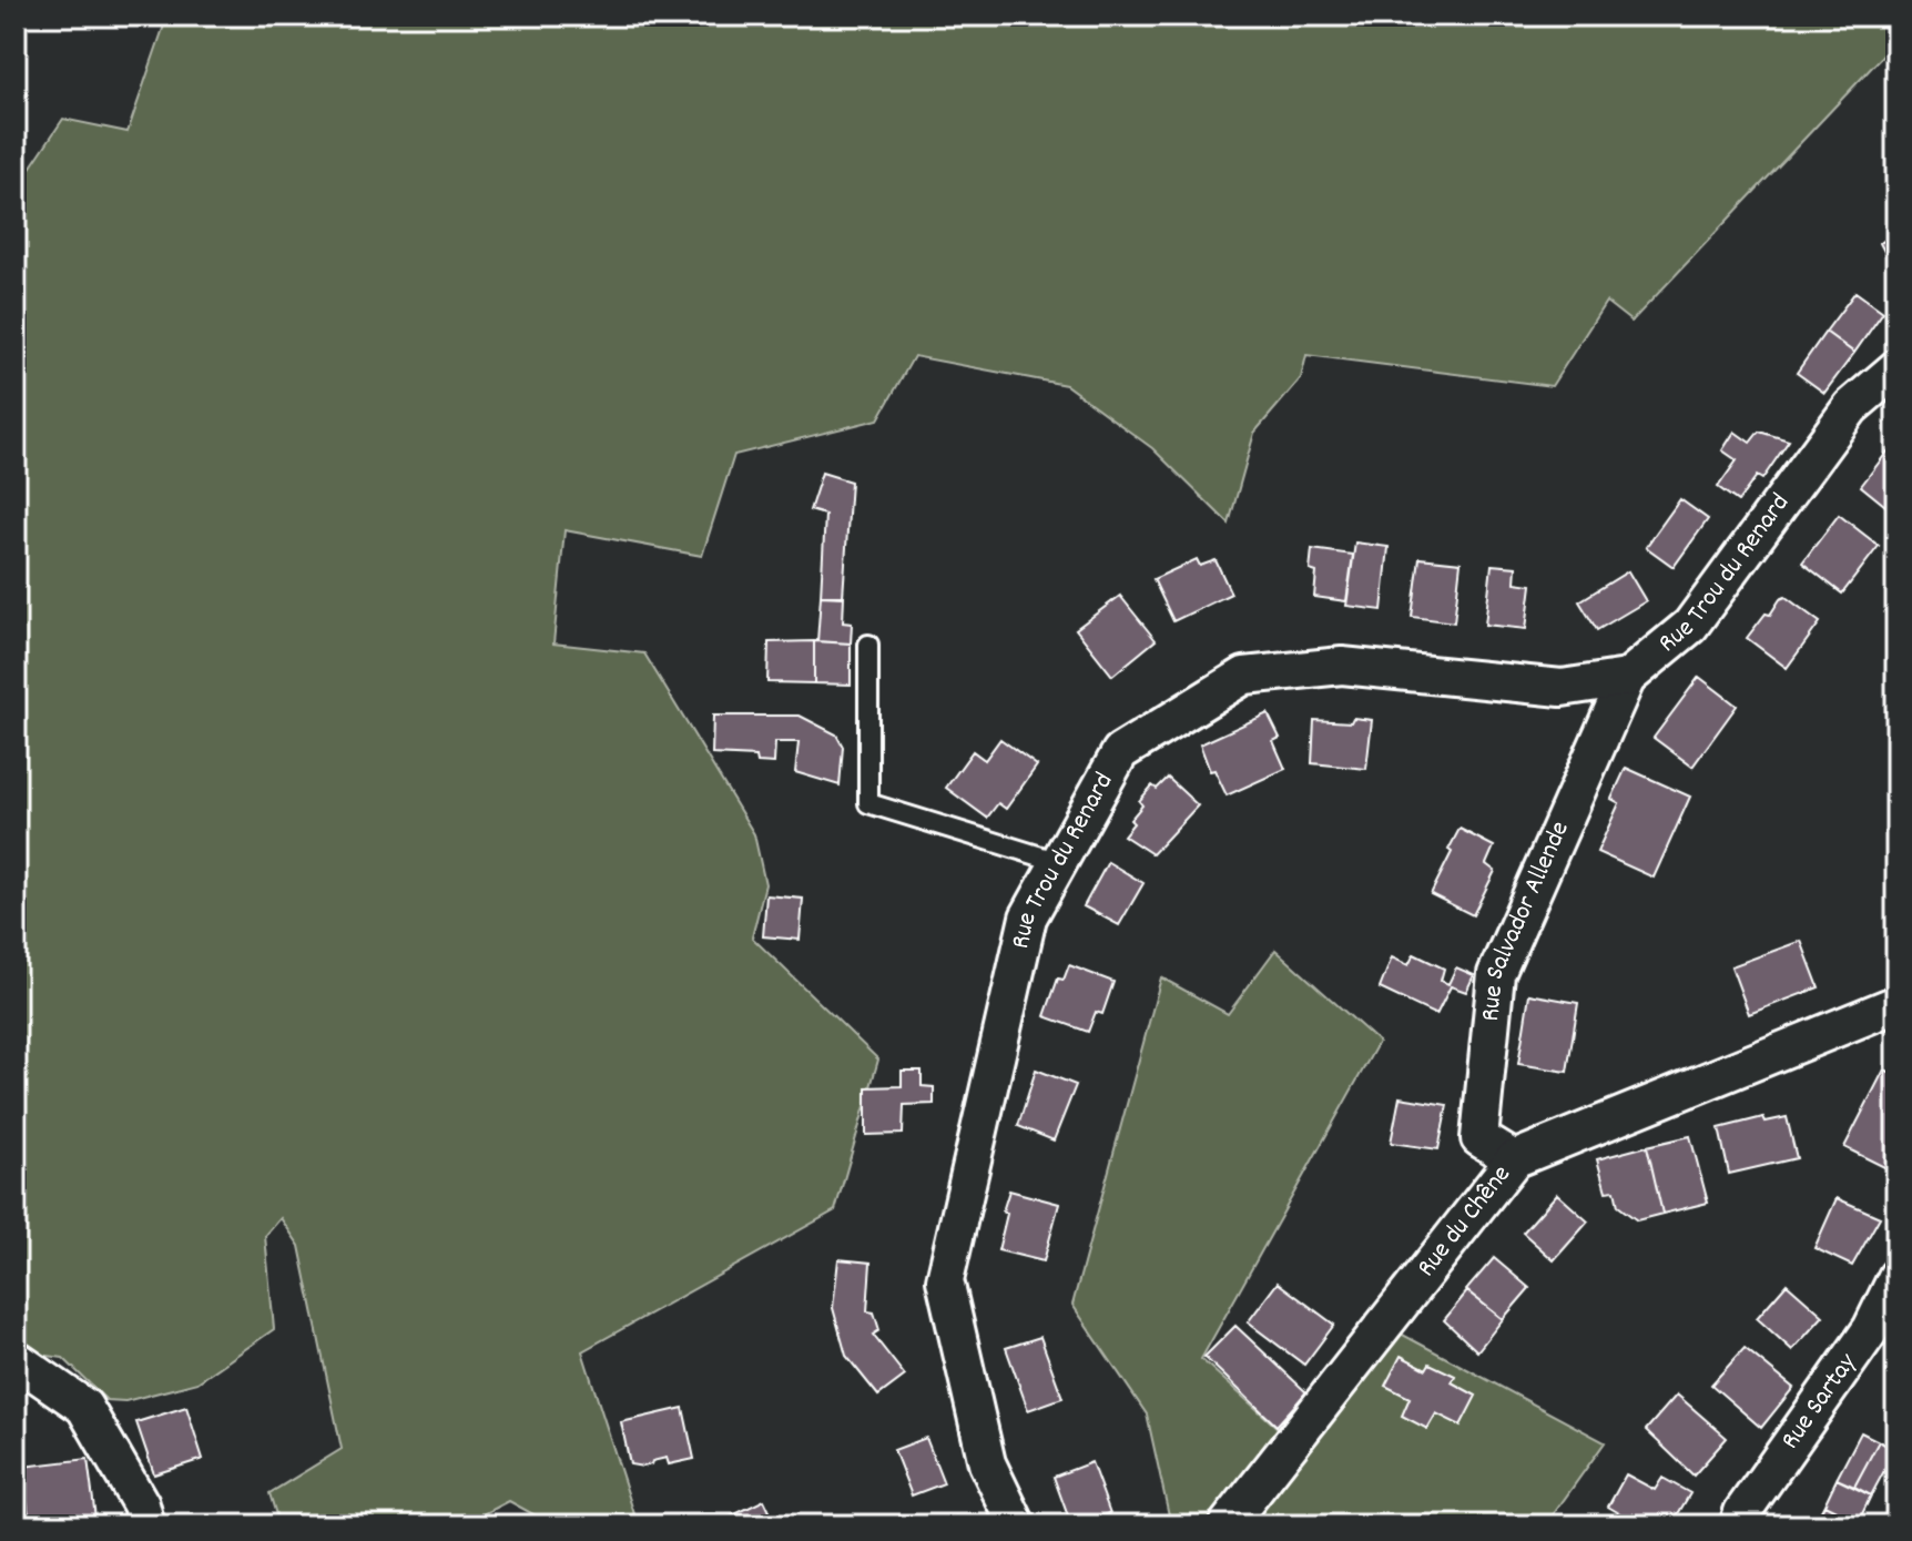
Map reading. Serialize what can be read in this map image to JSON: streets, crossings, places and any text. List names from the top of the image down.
{
  "streets": {
    "street": [
      "Rue Trou du Renard",
      "Rue Salvador Allende",
      "Rue du Chêne",
      "Rue Sartay"
    ]
  },
  "crossings": [
    ["Rue Trou du Renard", "Rue Salvador Allende"],
    ["Rue Salvador Allende", "Rue du Chêne"]
  ]
}
